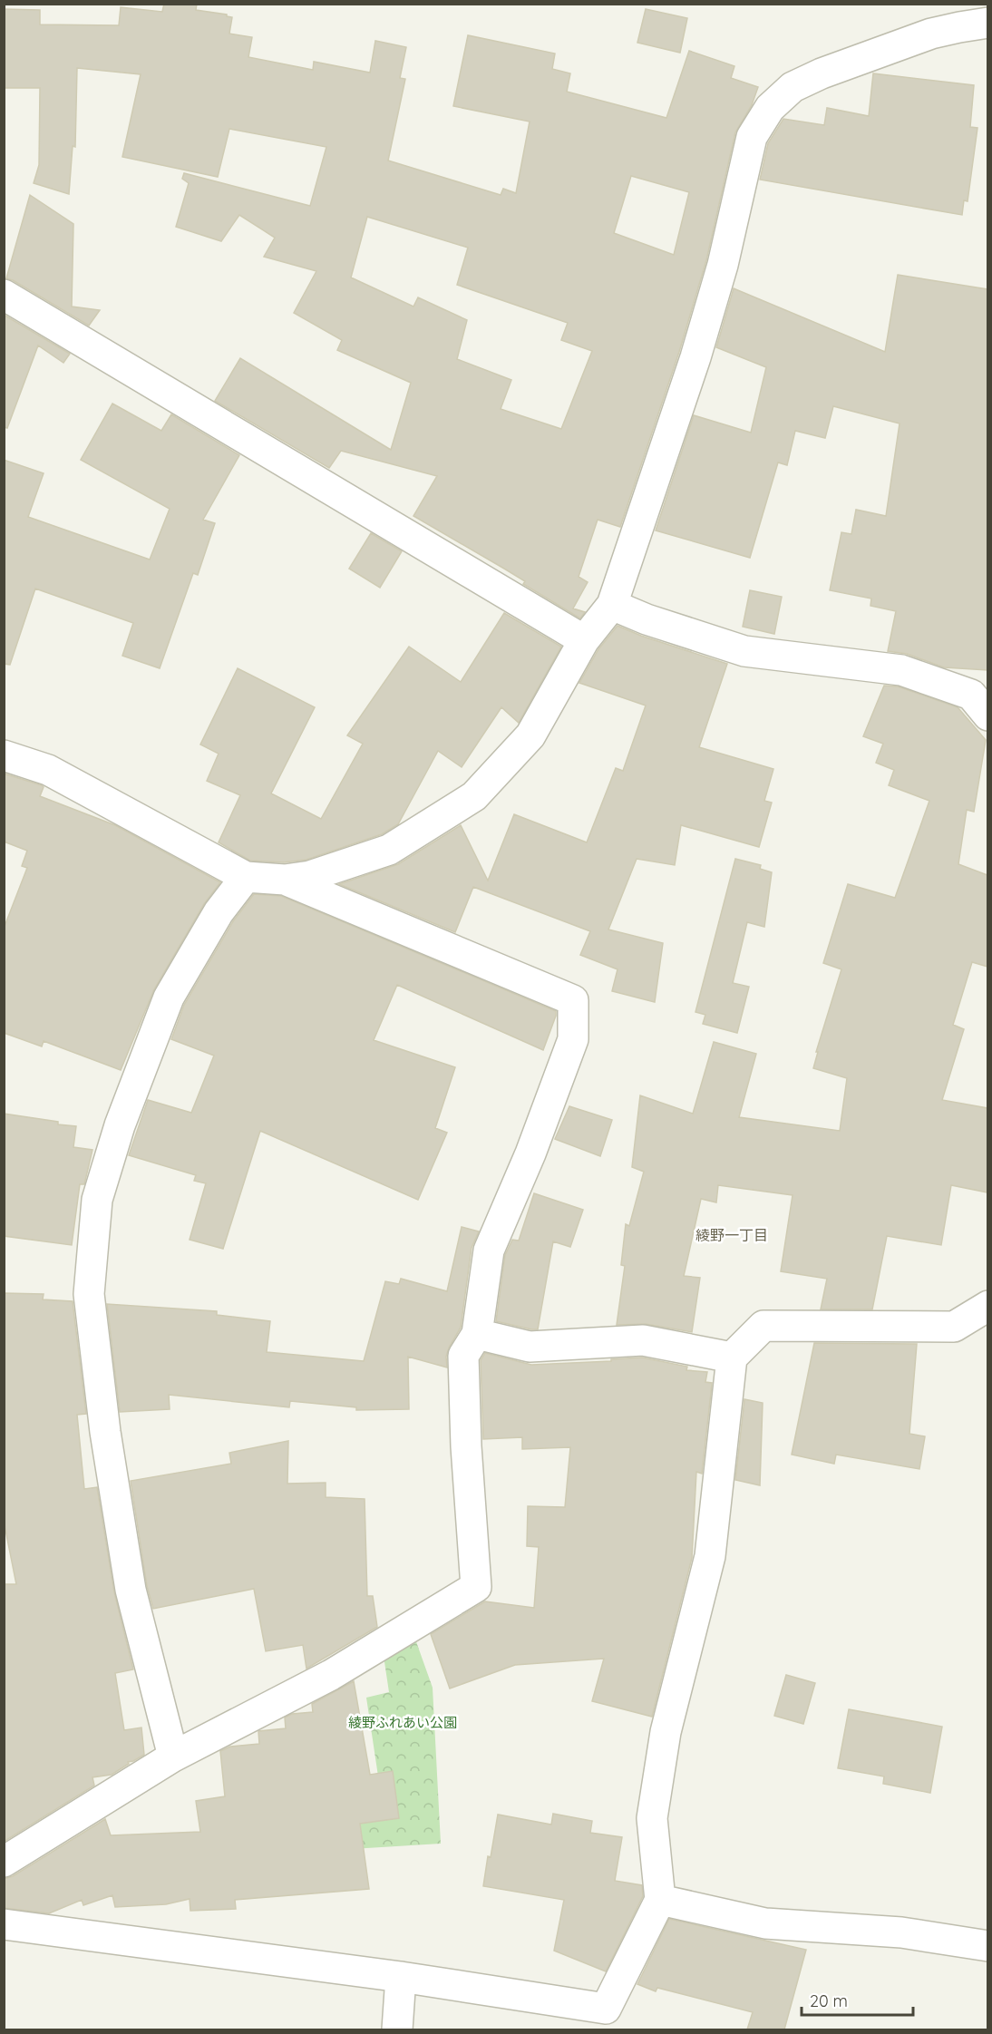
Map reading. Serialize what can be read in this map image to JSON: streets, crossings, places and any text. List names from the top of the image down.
{
  "districts": ["綾野一丁目"],
  "parks": ["綾野ふれあい公園"],
  "scale_bar": "20 m"
}
